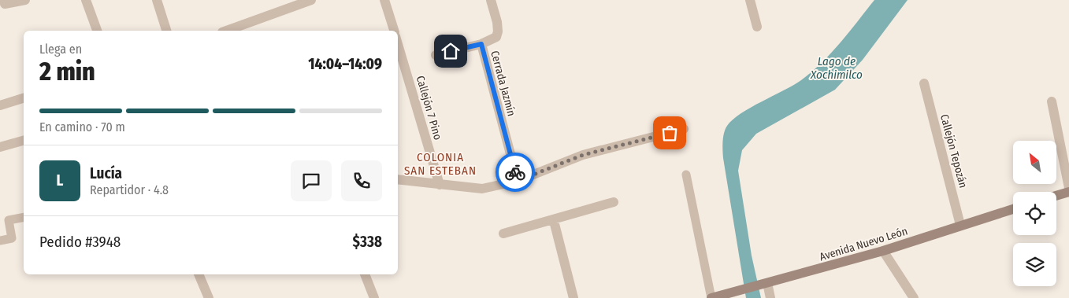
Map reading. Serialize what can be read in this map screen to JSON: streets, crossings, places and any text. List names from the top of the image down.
{
  "streets": {
    "street": [
      "Cerrada Jazmín",
      "Callejón 7 Pino",
      "Callejón Tepozán",
      "Avenida Nuevo León"
    ]
  },
  "crossings": [
    ["Callejón Tepozán", "Avenida Nuevo León"]
  ],
  "districts": ["COLONIA SAN ESTEBAN"],
  "water": ["Lago de Xochimilco"],
  "north": "top left",
  "page": {
    "heading": ["2 min", "Llega en", "14:04–14:09"],
    "panel": [
      "Lucía",
      "Repartidor · 4.8",
      "Pedido #3948",
      "$338"
    ],
    "bar": "En camino · 70 m",
    "round": "L"
  }
}
